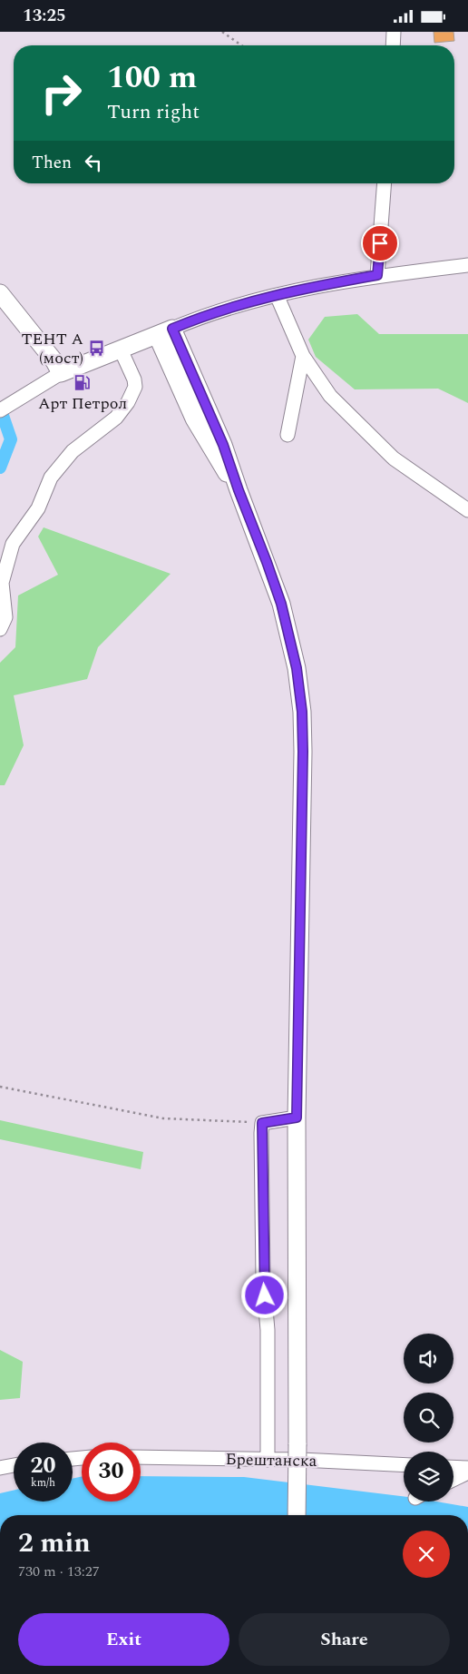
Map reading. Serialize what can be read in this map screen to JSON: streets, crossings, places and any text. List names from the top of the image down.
{
  "streets": {
    "street": ["Брештанска"]
  },
  "places": {
    "bus stop": ["ТЕНТ А (мост)"],
    "fuel station": ["Арт Петрол"]
  },
  "page": {
    "status": "13:25",
    "turn": ["100 m", "Turn right"],
    "then": "Then",
    "speed": "20 km/h",
    "limit": "30",
    "heading": ["2 min", "730 m · 13:27"],
    "buttons": ["Exit", "Share"]
  }
}
